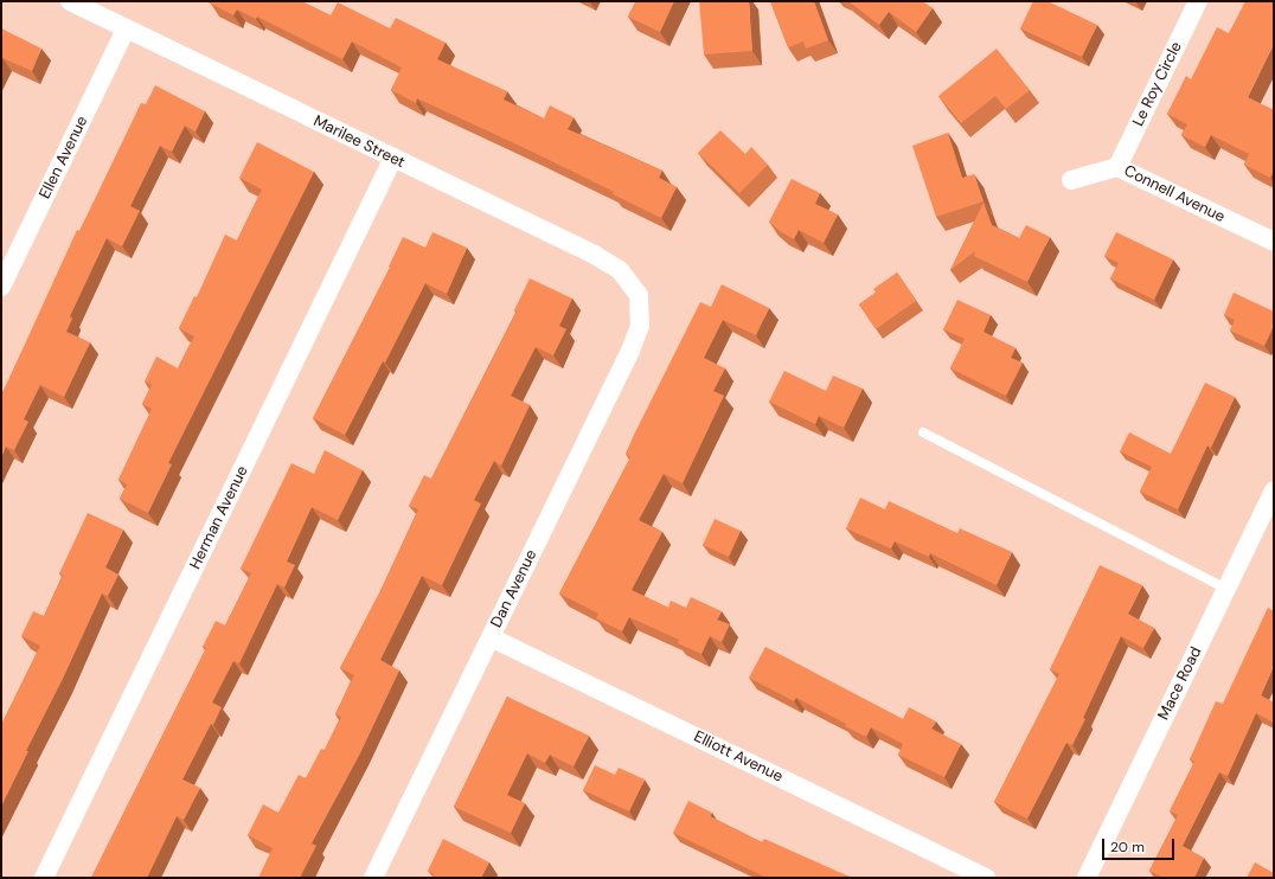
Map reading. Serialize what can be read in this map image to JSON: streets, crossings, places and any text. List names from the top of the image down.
{
  "streets": {
    "street": [
      "Le Roy Circle",
      "Marilee Street",
      "Ellen Avenue",
      "Connell Avenue",
      "Herman Avenue",
      "Dan Avenue",
      "Mace Road",
      "Elliott Avenue"
    ]
  },
  "crossings": [
    ["Le Roy Circle", "Connell Avenue"],
    ["Marilee Street", "Ellen Avenue"],
    ["Marilee Street", "Herman Avenue"],
    ["Marilee Street", "Dan Avenue"],
    ["Dan Avenue", "Elliott Avenue"]
  ],
  "scale_bar": "20 m"
}
